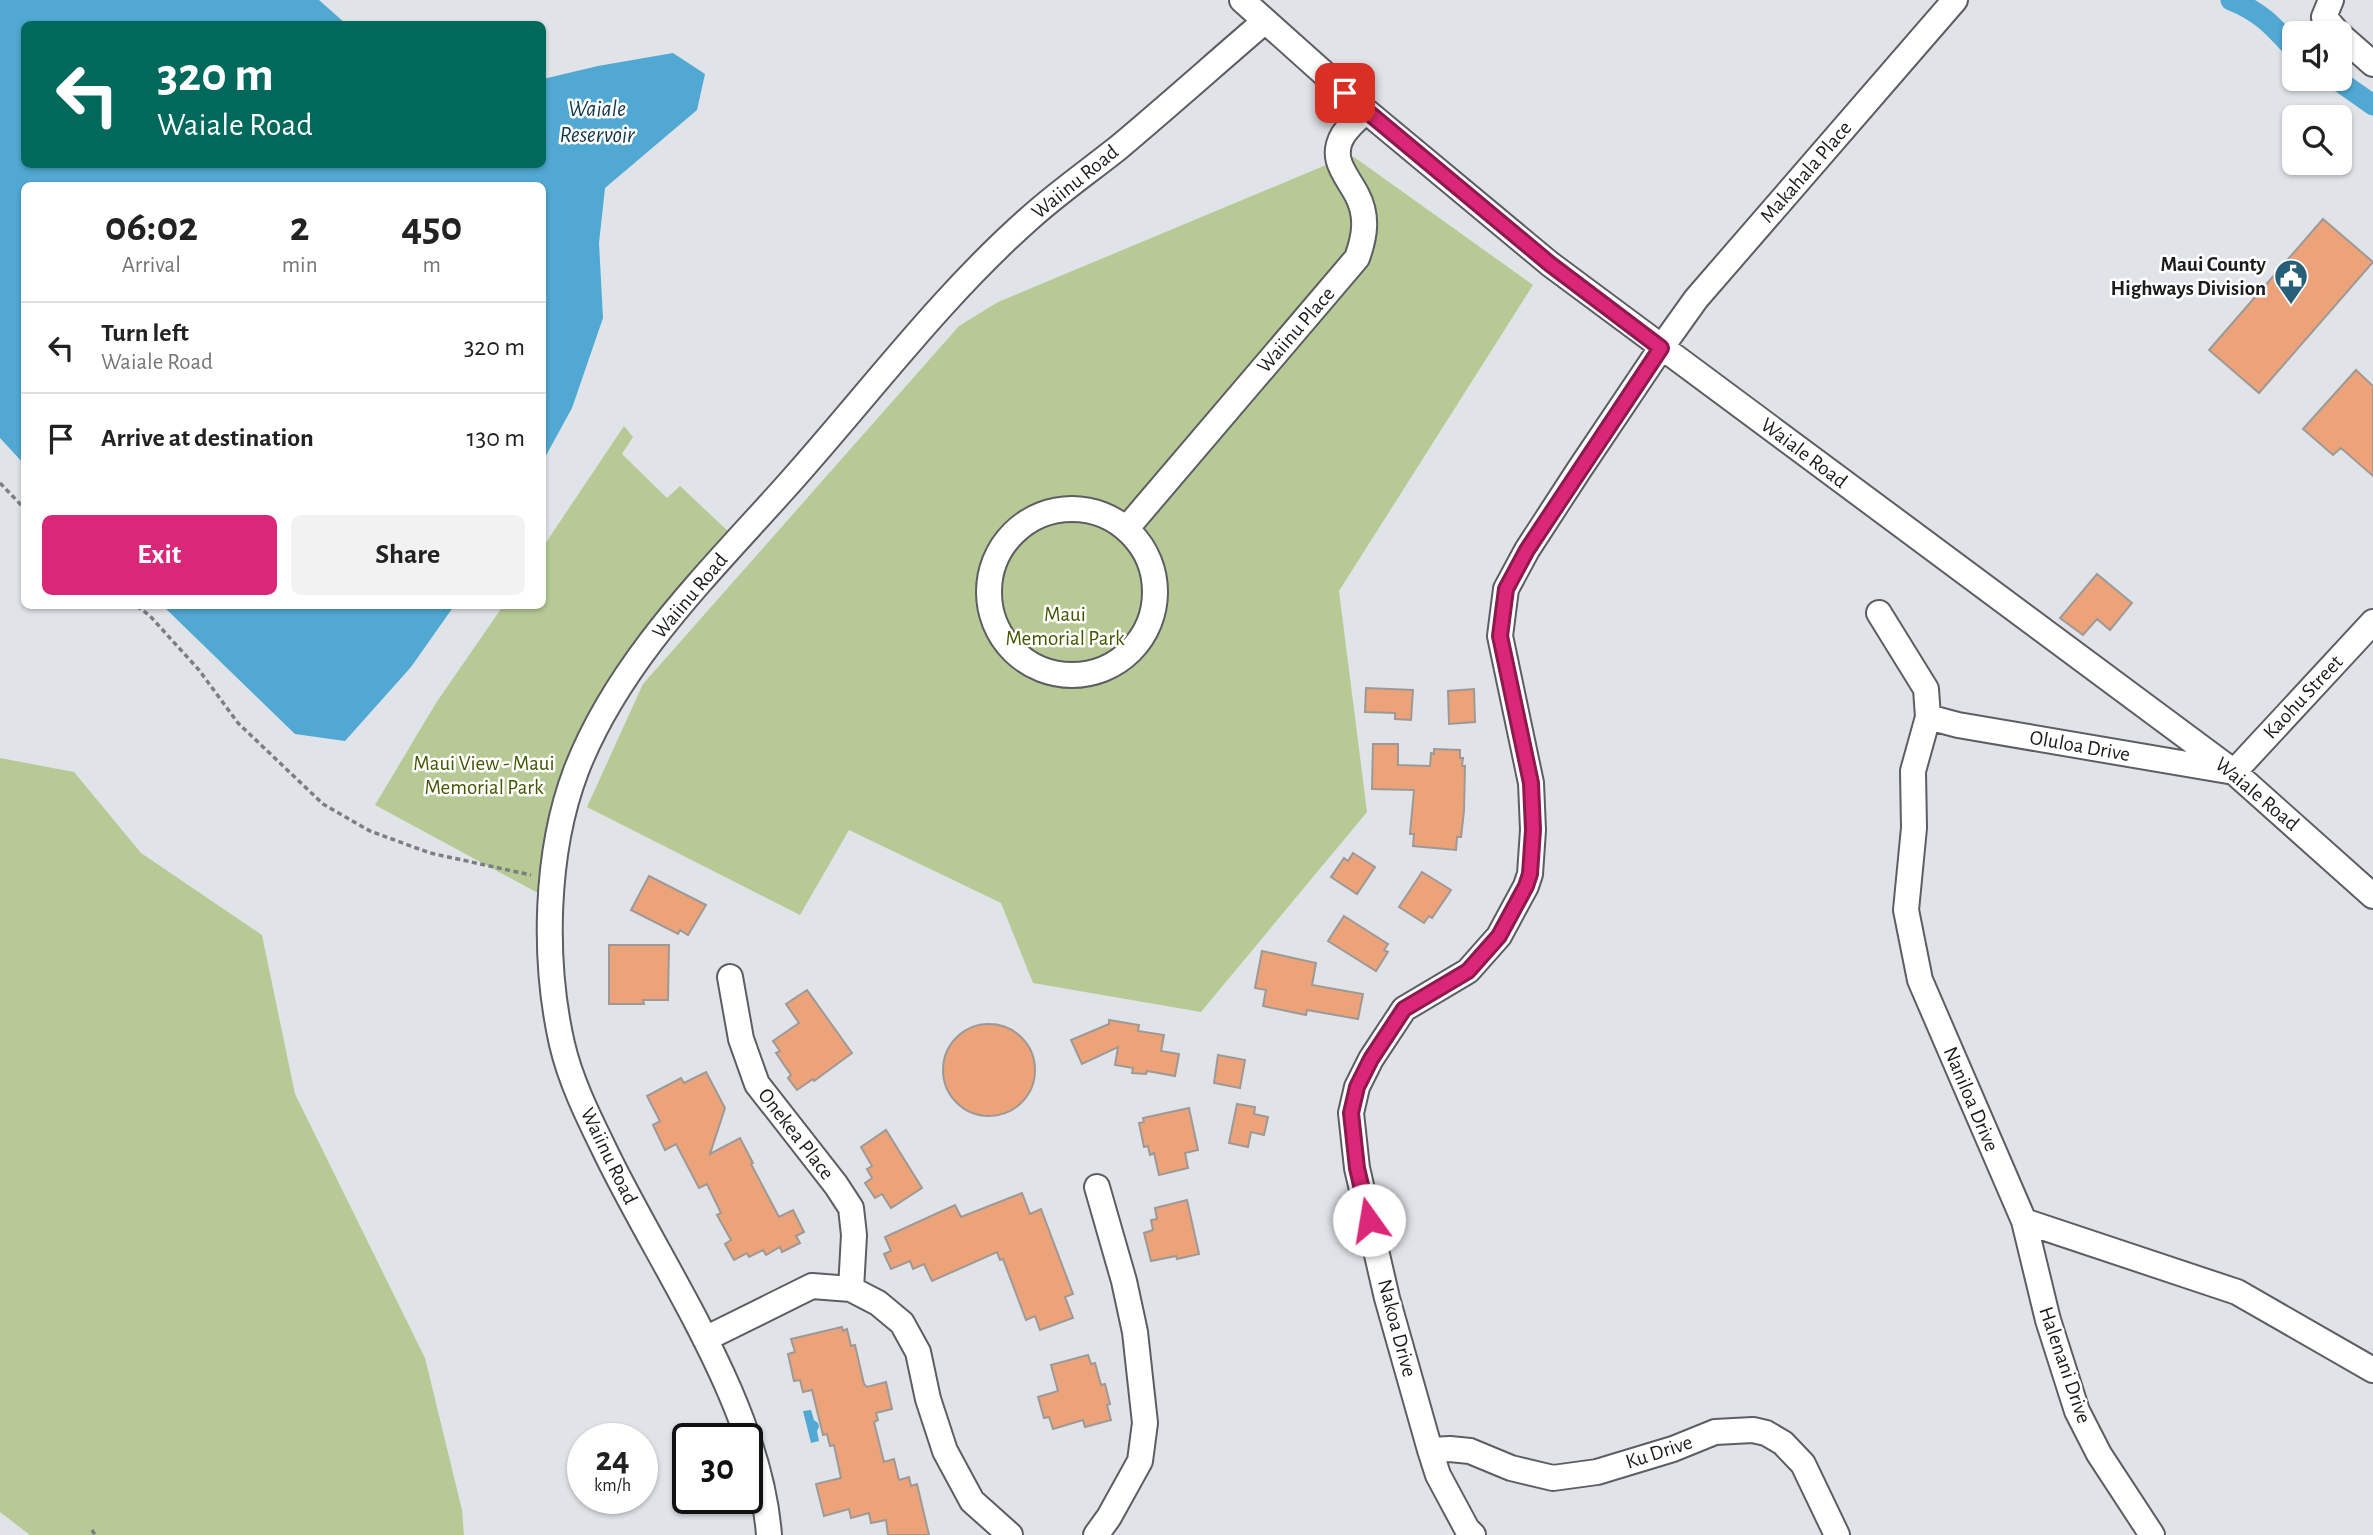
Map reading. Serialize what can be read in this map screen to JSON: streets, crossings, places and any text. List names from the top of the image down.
{
  "streets": {
    "street": [
      "Makahala Place",
      "Waiinu Road",
      "Waiinu Place",
      "Waiale Road",
      "Kaohu Street",
      "Oluloa Drive",
      "Naniloa Drive",
      "Onekea Place",
      "Nakoa Drive",
      "Halenani Drive",
      "Ku Drive"
    ]
  },
  "crossings": [
    ["Makahala Place", "Waiale Road"],
    ["Makahala Place", "Nakoa Drive"],
    ["Waiinu Road", "Waiale Road"],
    ["Waiinu Place", "Waiale Road"],
    ["Waiale Road", "Kaohu Street"],
    ["Waiale Road", "Oluloa Drive"],
    ["Waiale Road", "Nakoa Drive"],
    ["Kaohu Street", "Oluloa Drive"],
    ["Oluloa Drive", "Naniloa Drive"],
    ["Naniloa Drive", "Halenani Drive"],
    ["Nakoa Drive", "Ku Drive"]
  ],
  "water": ["Waiale Reservoir"],
  "parks": ["Maui Memorial Park", "Maui View - Maui Memorial Park"],
  "places": {
    "public building": ["Maui County Highways Division"]
  },
  "page": {
    "turn": ["320 m", "Waiale Road"],
    "eta": [
      "06:02",
      "Arrival",
      "2",
      "min",
      "450",
      "m"
    ],
    "list": [
      {
        "name": "Turn left",
        "note": "Waiale Road",
        "value": "320 m"
      },
      {
        "name": "Arrive at destination",
        "value": "130 m"
      }
    ],
    "buttons": ["Exit", "Share"],
    "speed": "24 km/h",
    "limit": "30"
  }
}
